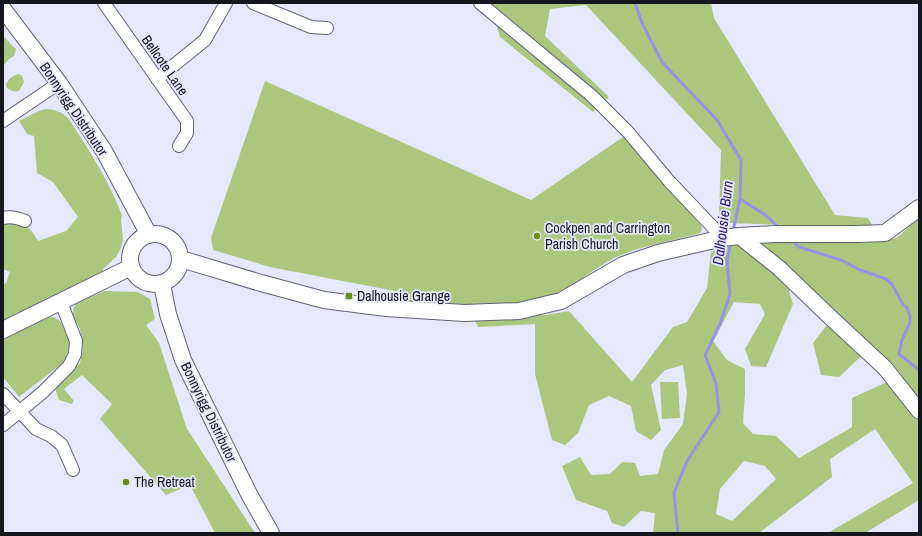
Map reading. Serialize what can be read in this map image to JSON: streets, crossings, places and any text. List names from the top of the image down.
{
  "streets": {
    "main road": ["Bonnyrigg Distributor"],
    "street": ["Bellcote Lane"]
  },
  "water": ["Dalhousie Burn"],
  "places": {
    "other": ["Cockpen and Carrington Parish Church", "The Retreat"],
    "transit": ["Dalhousie Grange"]
  }
}
